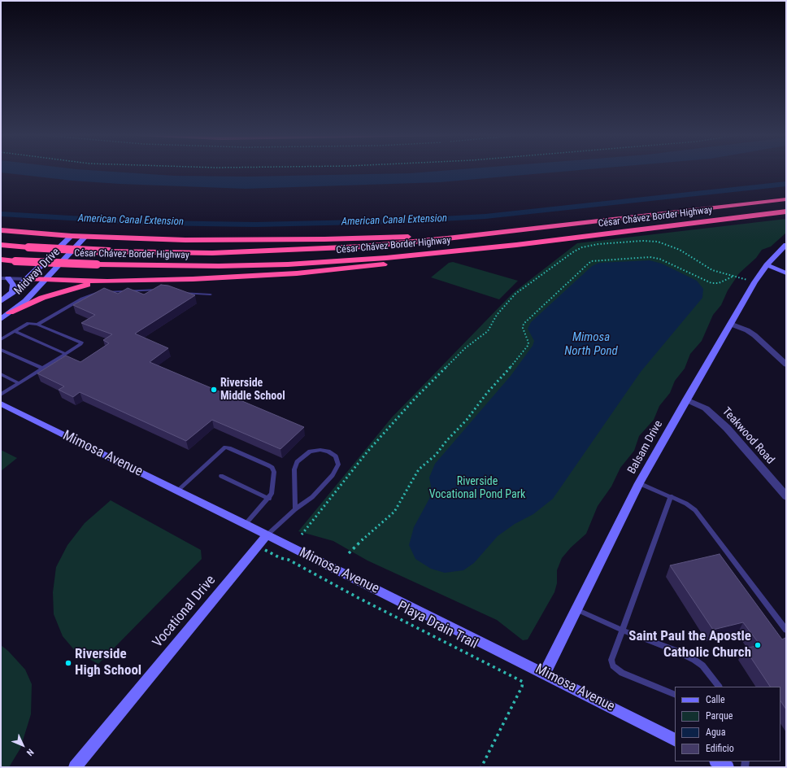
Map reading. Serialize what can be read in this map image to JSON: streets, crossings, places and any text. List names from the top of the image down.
{
  "streets": {
    "highway": ["César Chávez Border Highway"],
    "street": [
      "Midway Drive",
      "Teakwood Road",
      "Balsam Drive",
      "Mimosa Avenue",
      "Vocational Drive"
    ],
    "path": ["Playa Drain Trail"]
  },
  "crossings": [
    ["Teakwood Road", "Balsam Drive"],
    ["Balsam Drive", "Mimosa Avenue"],
    ["Mimosa Avenue", "Vocational Drive"],
    ["Vocational Drive", "Playa Drain Trail"]
  ],
  "water": ["American Canal Extension", "Mimosa North Pond"],
  "parks": ["Riverside Vocational Pond Park"],
  "places": ["Riverside Middle School", "Saint Paul the Apostle Catholic Church", "Riverside High School"],
  "legend": [
    "Calle",
    "Parque",
    "Agua",
    "Edificio"
  ],
  "north": "bottom right"
}
